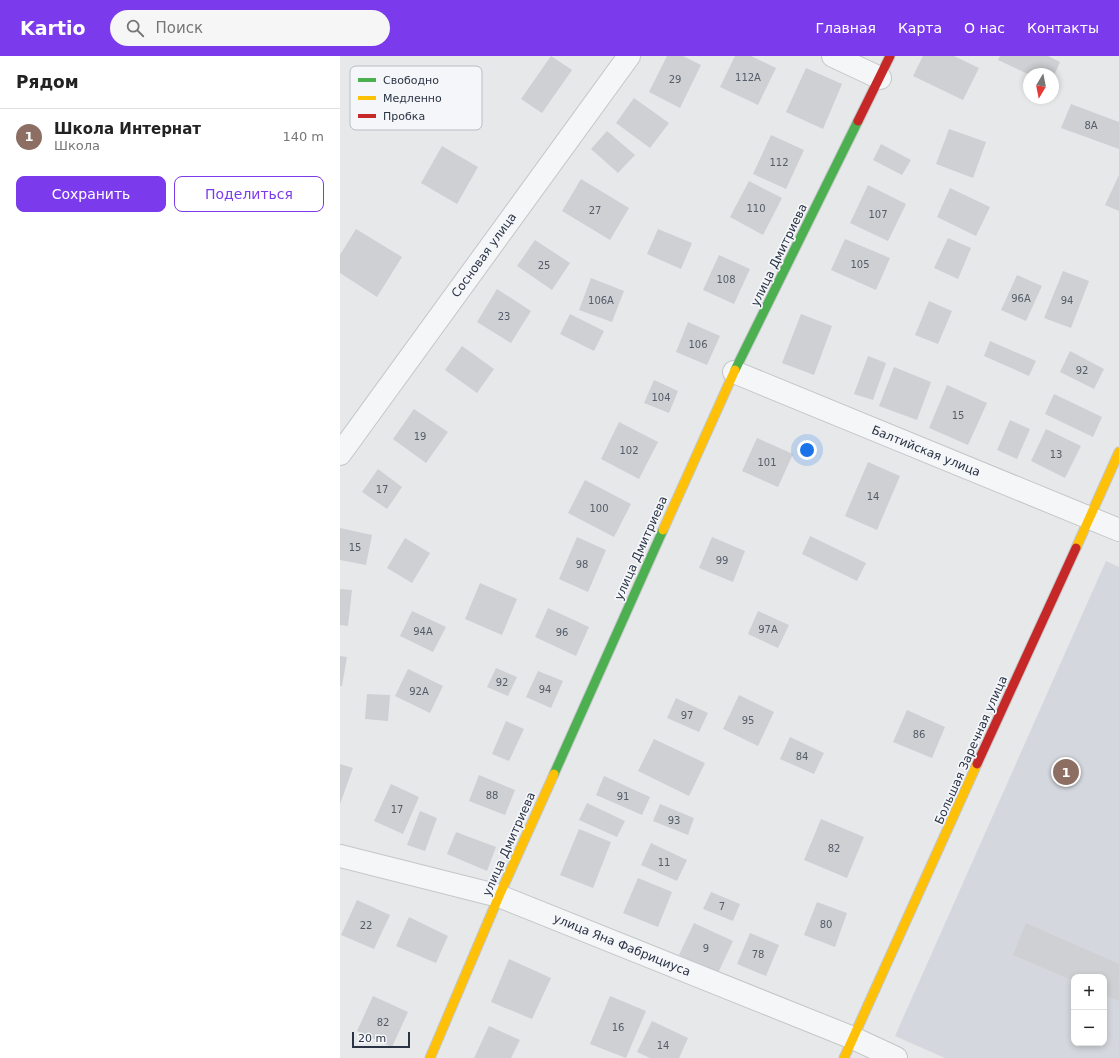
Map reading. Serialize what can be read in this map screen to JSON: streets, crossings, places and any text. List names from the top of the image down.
{
  "streets": {
    "street": [
      "Сосновая улица",
      "улица Дмитриева",
      "Балтийская улица",
      "Большая Заречная улица",
      "улица Яна Фабрициуса"
    ]
  },
  "crossings": [
    ["улица Дмитриева", "Балтийская улица"],
    ["улица Дмитриева", "улица Яна Фабрициуса"],
    ["Балтийская улица", "Большая Заречная улица"],
    ["Большая Заречная улица", "улица Яна Фабрициуса"]
  ],
  "house_numbers": [
    "112А",
    "29",
    "8А",
    "112",
    "110",
    "27",
    "107",
    "105",
    "25",
    "108",
    "96А",
    "106А",
    "94",
    "23",
    "106",
    "92",
    "104",
    "15",
    "19",
    "102",
    "13",
    "101",
    "17",
    "14",
    "100",
    "15",
    "99",
    "98",
    "97А",
    "94А",
    "96",
    "92",
    "94",
    "92А",
    "97",
    "95",
    "86",
    "84",
    "88",
    "91",
    "17",
    "93",
    "82",
    "11",
    "7",
    "80",
    "22",
    "9",
    "78",
    "82",
    "16",
    "14"
  ],
  "legend": ["Свободно", "Медленно", "Пробка"],
  "scale_bar": "20 m",
  "north": "bottom",
  "page": {
    "header": "Kartio",
    "search": "Поиск",
    "nav": [
      "Главная",
      "Карта",
      "О нас",
      "Контакты"
    ],
    "heading": "Рядом",
    "list": [
      {
        "mark": "1",
        "name": "Школа Интернат",
        "note": "Школа",
        "value": "140 m"
      }
    ],
    "buttons": ["Сохранить", "Поделиться"],
    "pins": "1",
    "map_buttons": ["+", "−"],
    "scale": "20 m"
  }
}
